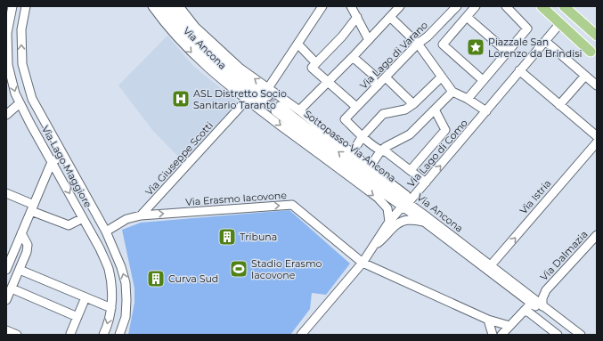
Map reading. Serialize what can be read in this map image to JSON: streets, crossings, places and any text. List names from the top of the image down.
{
  "streets": {
    "street": [
      "Via Ancona",
      "Via Lago di Varano",
      "Sottopasso Via Ancona",
      "Via Lago di Como",
      "Via Giuseppe Scotti",
      "Via Lago Maggiore",
      "Via Istria",
      "Via Erasmo Iacovone",
      "Via Dalmazia"
    ]
  },
  "crossings": [
    ["Via Ancona", "Sottopasso Via Ancona"],
    ["Via Ancona", "Via Lago di Como"],
    ["Via Ancona", "Via Giuseppe Scotti"],
    ["Via Ancona", "Via Istria"],
    ["Via Ancona", "Via Dalmazia"],
    ["Sottopasso Via Ancona", "Via Lago di Como"],
    ["Via Lago di Como", "Via Erasmo Iacovone"],
    ["Via Giuseppe Scotti", "Via Erasmo Iacovone"],
    ["Via Lago Maggiore", "Via Erasmo Iacovone"]
  ],
  "one_way": ["Via Istria", "Via Erasmo Iacovone"],
  "places": {
    "place": ["Piazzale San Lorenzo da Brindisi"],
    "hospital": ["ASL Distretto Socio Sanitario Taranto"],
    "building": ["Tribuna", "Curva Sud"],
    "sports": ["Stadio Erasmo Iacovone"]
  }
}
